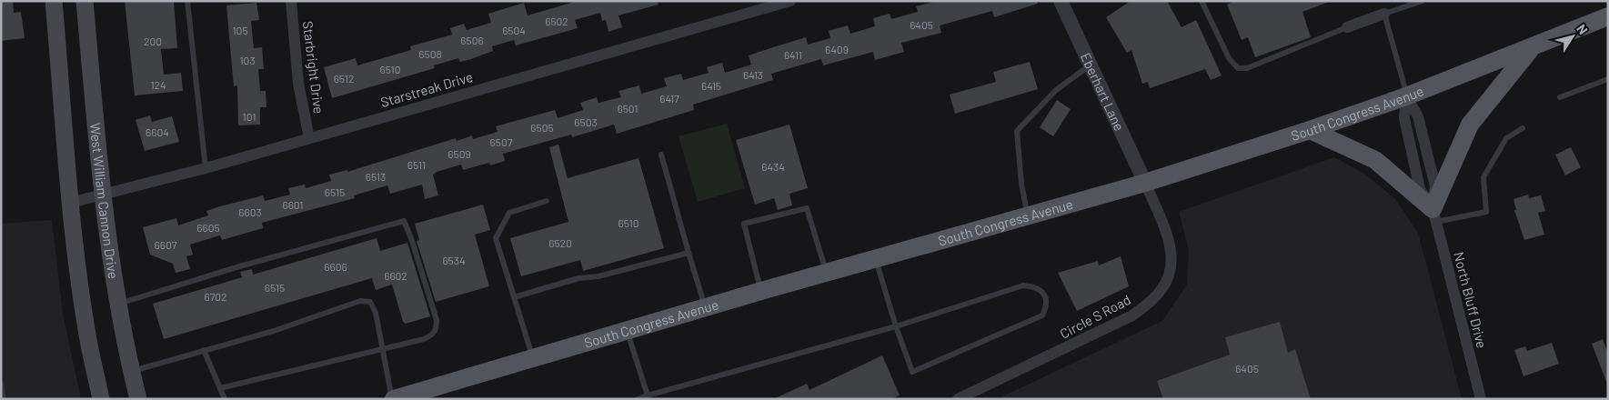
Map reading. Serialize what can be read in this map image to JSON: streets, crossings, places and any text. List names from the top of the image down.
{
  "streets": {
    "main road": ["South Congress Avenue", "West William Cannon Drive"],
    "street": [
      "Starbright Drive",
      "Starstreak Drive",
      "Eberhart Lane",
      "North Bluff Drive",
      "Circle S Road"
    ]
  },
  "crossings": [
    ["Starbright Drive", "Starstreak Drive"],
    ["Starstreak Drive", "West William Cannon Drive"],
    ["Eberhart Lane", "South Congress Avenue"],
    ["Eberhart Lane", "Circle S Road"],
    ["South Congress Avenue", "North Bluff Drive"],
    ["South Congress Avenue", "Circle S Road"]
  ],
  "house_numbers": [
    "6502",
    "6405",
    "105",
    "6504",
    "6506",
    "200",
    "6409",
    "6508",
    "6411",
    "103",
    "6510",
    "6413",
    "6512",
    "124",
    "6415",
    "6417",
    "6501",
    "101",
    "6503",
    "6505",
    "6604",
    "6507",
    "6509",
    "6511",
    "6434",
    "6513",
    "6515",
    "6601",
    "6603",
    "6510",
    "6605",
    "6520",
    "6607",
    "6534",
    "6606",
    "6602",
    "6515",
    "6702",
    "6405"
  ],
  "north": "top right"
}
